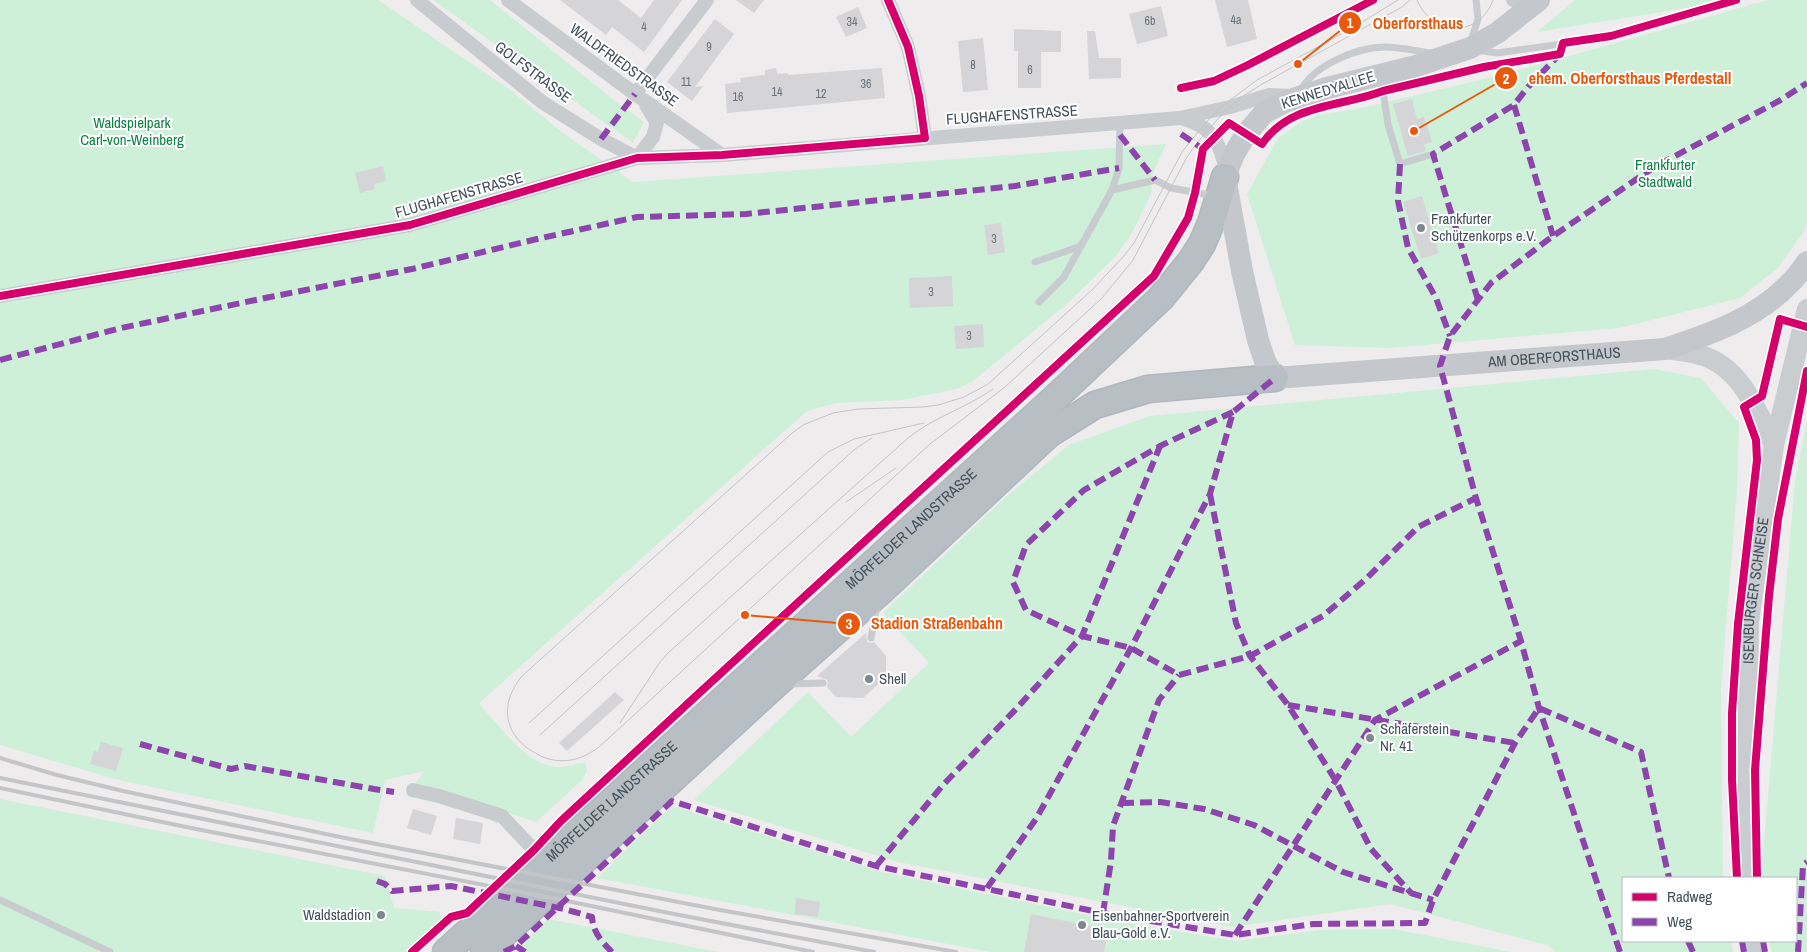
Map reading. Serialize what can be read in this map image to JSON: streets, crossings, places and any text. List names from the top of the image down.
{
  "streets": {
    "highway": ["MÖRFELDER LANDSTRASSE"],
    "main road": ["KENNEDYALLEE", "AM OBERFORSTHAUS", "ISENBURGER SCHNEISE"],
    "street": ["WALDFRIEDSTRASSE", "GOLFSTRASSE", "FLUGHAFENSTRASSE"]
  },
  "crossings": [
    ["WALDFRIEDSTRASSE", "FLUGHAFENSTRASSE"],
    ["GOLFSTRASSE", "FLUGHAFENSTRASSE"],
    ["KENNEDYALLEE", "FLUGHAFENSTRASSE"],
    ["KENNEDYALLEE", "MÖRFELDER LANDSTRASSE"],
    ["FLUGHAFENSTRASSE", "MÖRFELDER LANDSTRASSE"],
    ["AM OBERFORSTHAUS", "MÖRFELDER LANDSTRASSE"]
  ],
  "parks": ["Waldspielpark Carl-von-Weinberg", "Frankfurter Stadtwald"],
  "places": [
    "Oberforsthaus",
    "ehem. Oberforsthaus Pferdestall",
    "Frankfurter Schützenkorps e.V.",
    "Stadion Straßenbahn",
    "Shell",
    "Schäferstein Nr. 41",
    "Waldstadion",
    "Eisenbahner-Sportverein Blau-Gold e.V."
  ],
  "house_numbers": [
    "4a",
    "6b",
    "34",
    "4",
    "9",
    "8",
    "6",
    "11",
    "36",
    "14",
    "12",
    "16",
    "3",
    "3",
    "3"
  ],
  "legend": ["Radweg", "Weg"]
}
